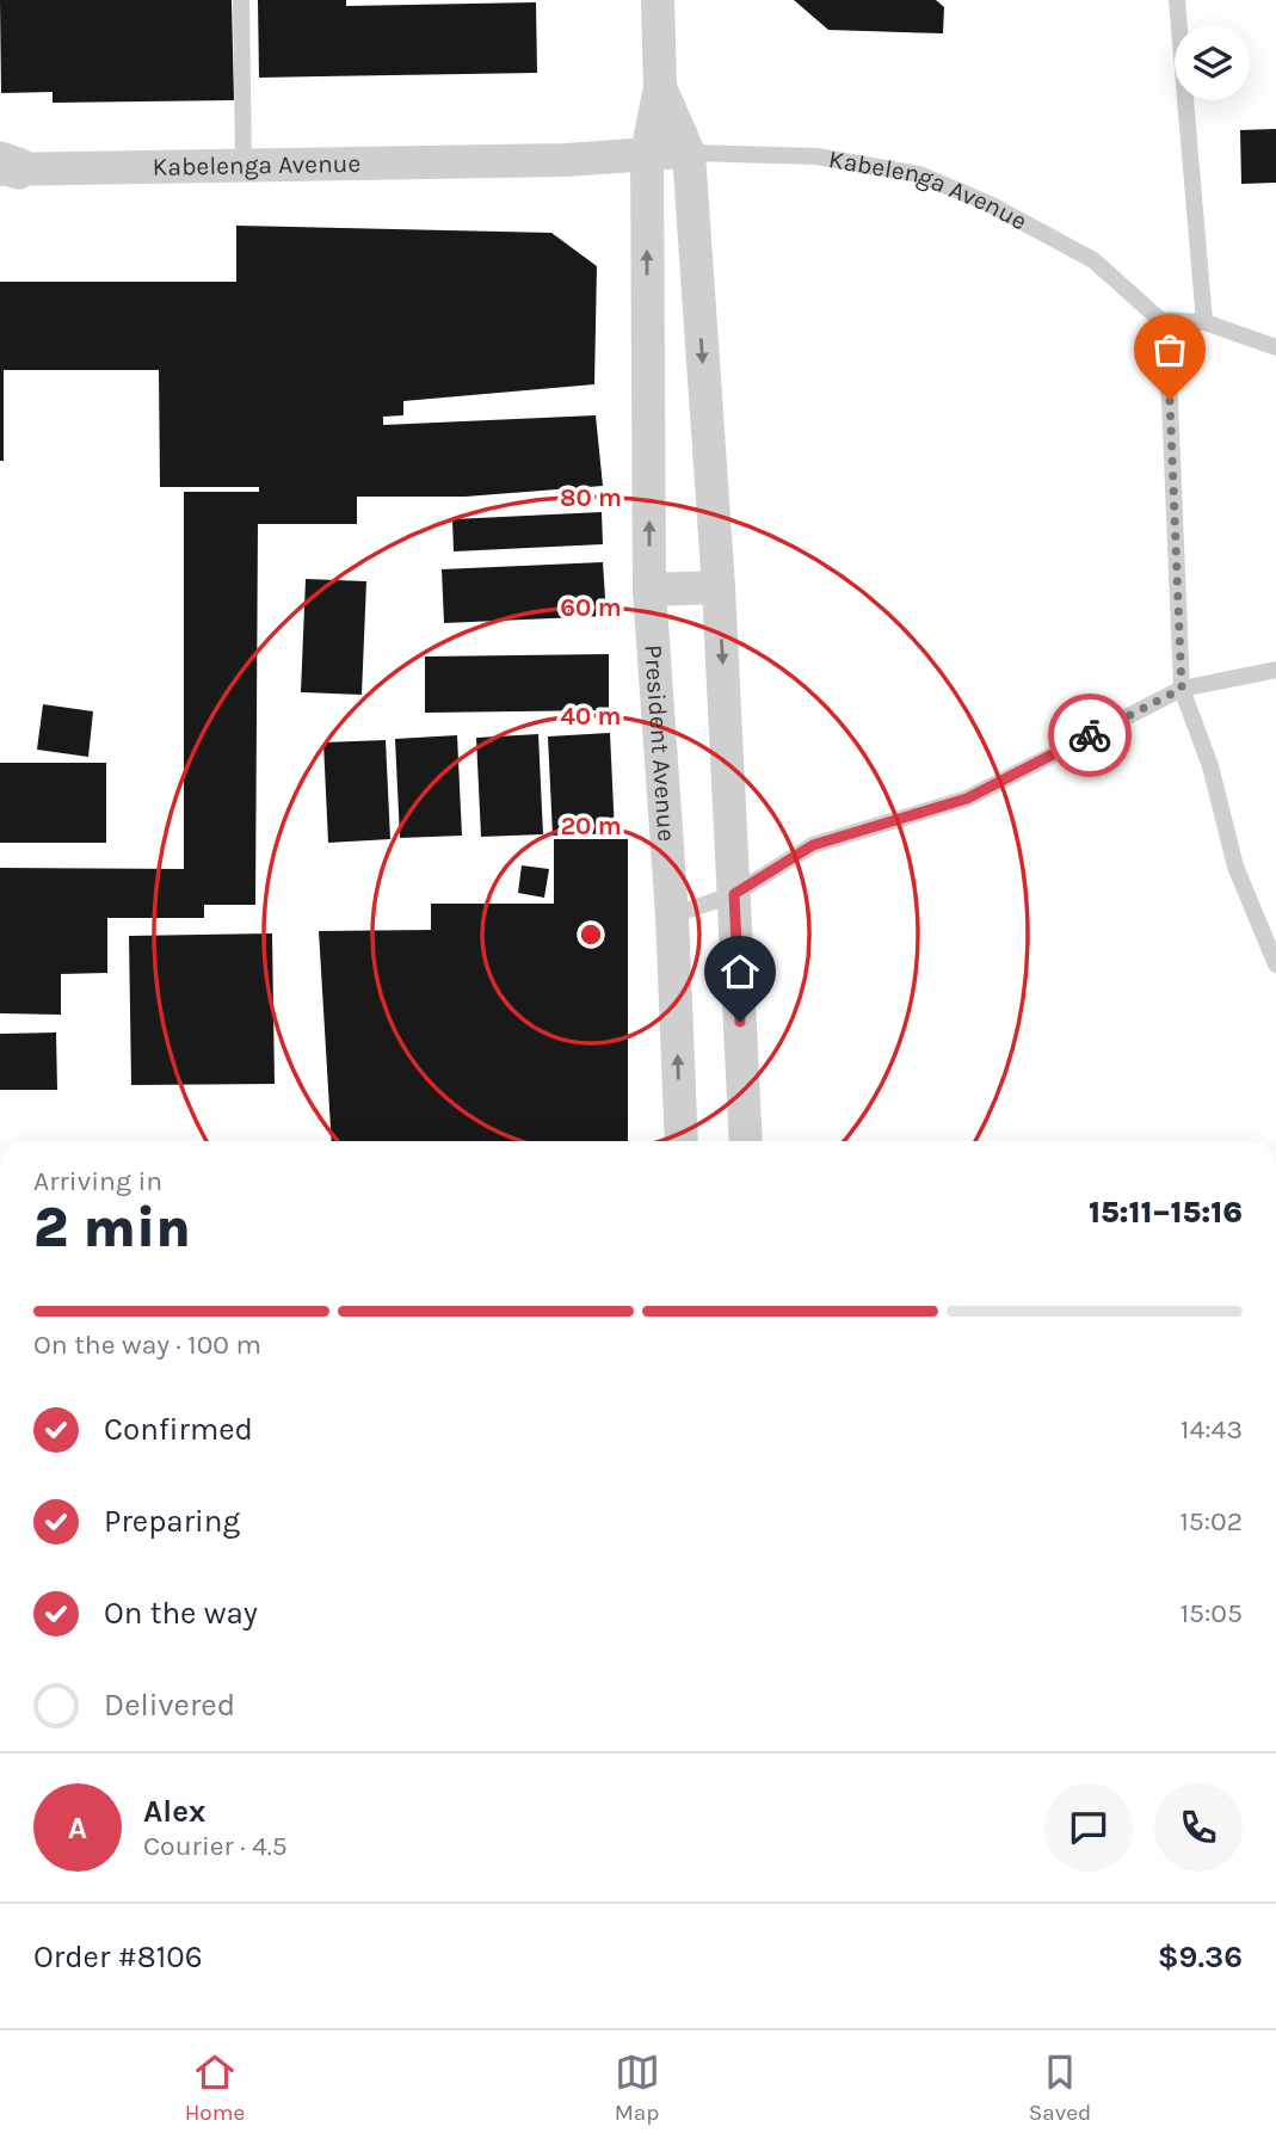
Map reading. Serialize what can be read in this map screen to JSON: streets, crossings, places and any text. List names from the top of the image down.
{
  "streets": {
    "street": ["Kabelenga Avenue", "President Avenue"]
  },
  "crossings": [
    ["Kabelenga Avenue", "President Avenue"]
  ],
  "page": {
    "heading": ["2 min", "Arriving in", "15:11–15:16"],
    "panel": [
      "Alex",
      "Courier · 4.5",
      "Order #8106",
      "$9.36"
    ],
    "bar": "On the way · 100 m",
    "list": [
      ["Confirmed", "14:43"],
      ["Preparing", "15:02"],
      ["On the way", "15:05"],
      "Delivered"
    ],
    "round": "A",
    "tabs": ["Home", "Map", "Saved"]
  },
  "rings": [
    "80 m",
    "60 m",
    "40 m",
    "20 m"
  ]
}
